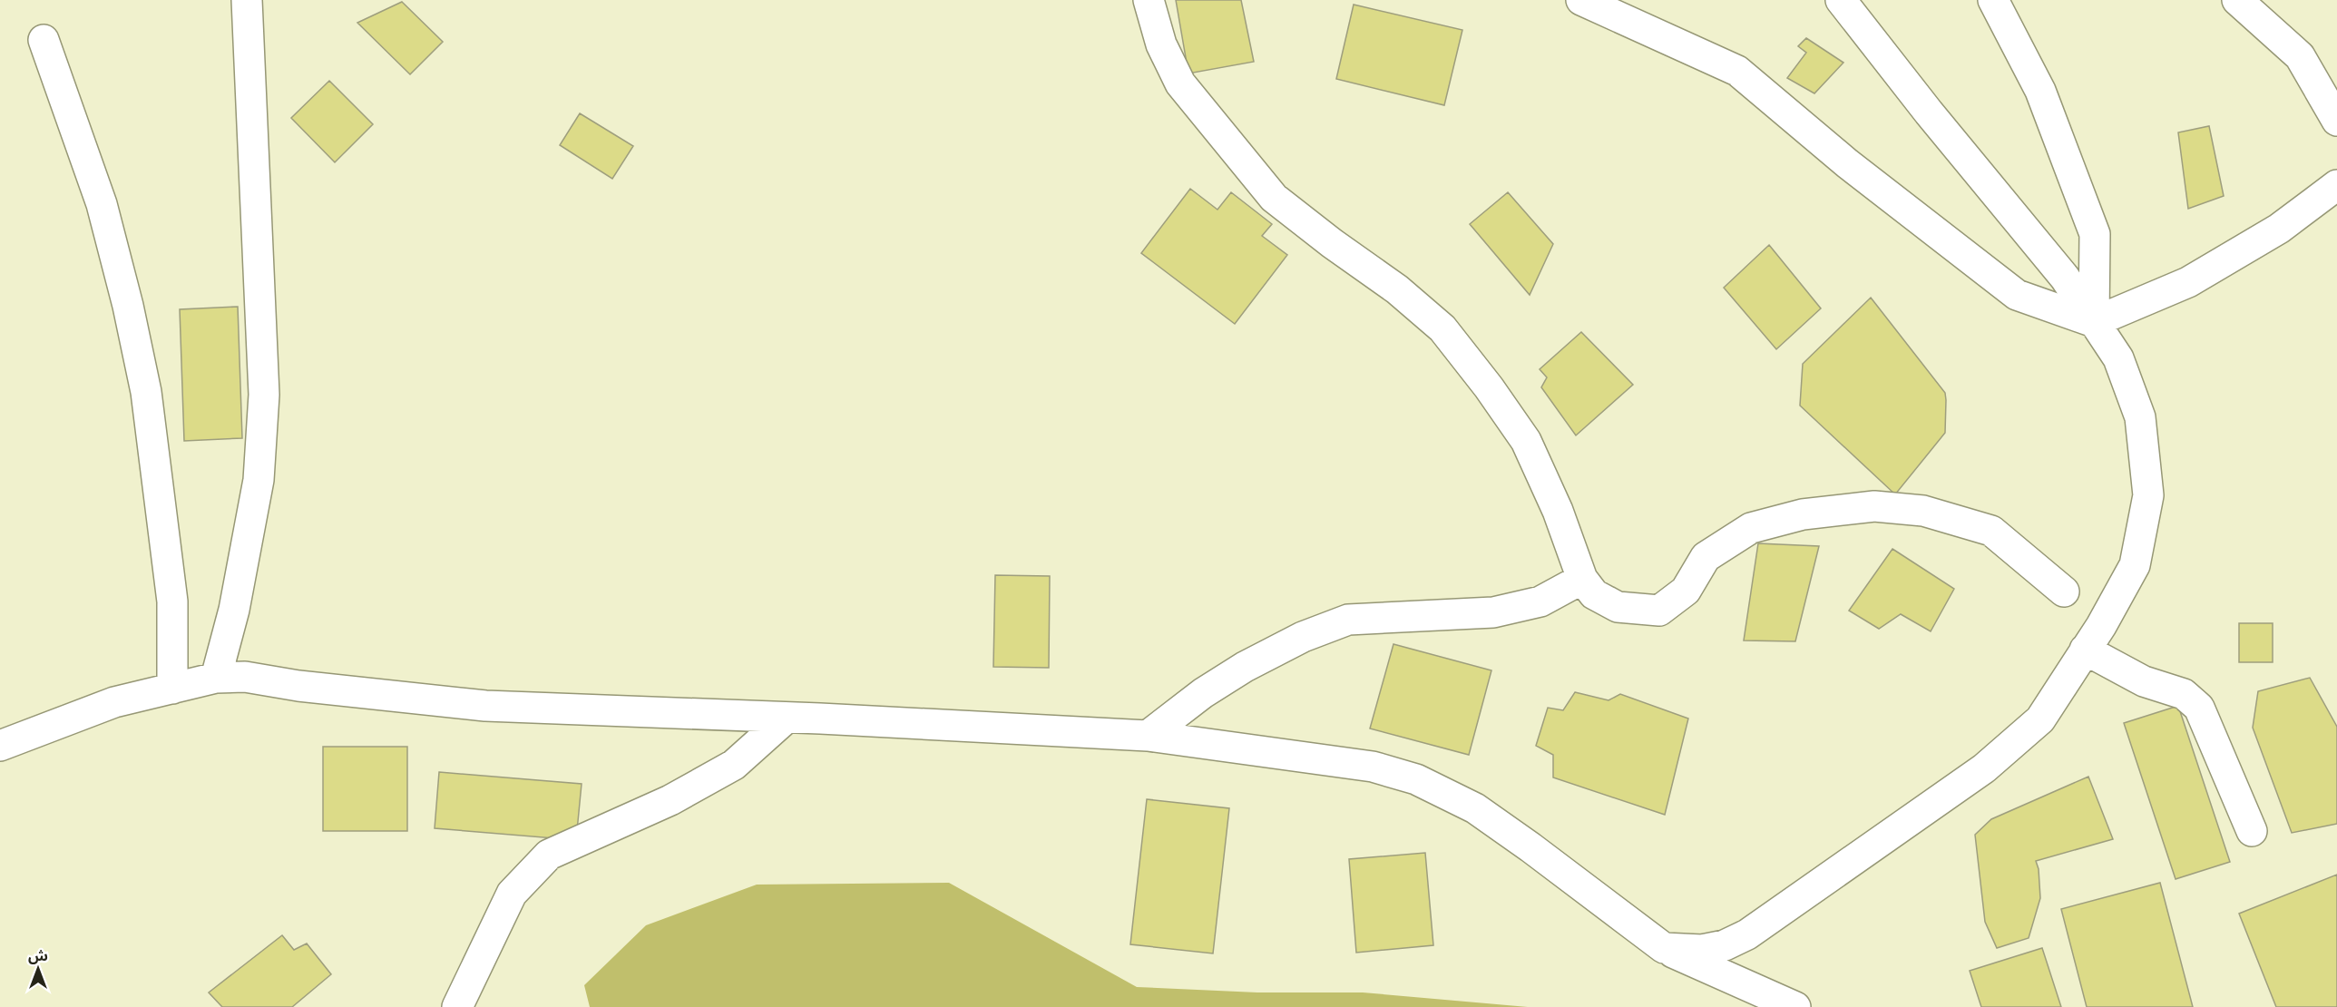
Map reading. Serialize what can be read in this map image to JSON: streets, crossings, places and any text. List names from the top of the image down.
{
  "north": "top"
}
